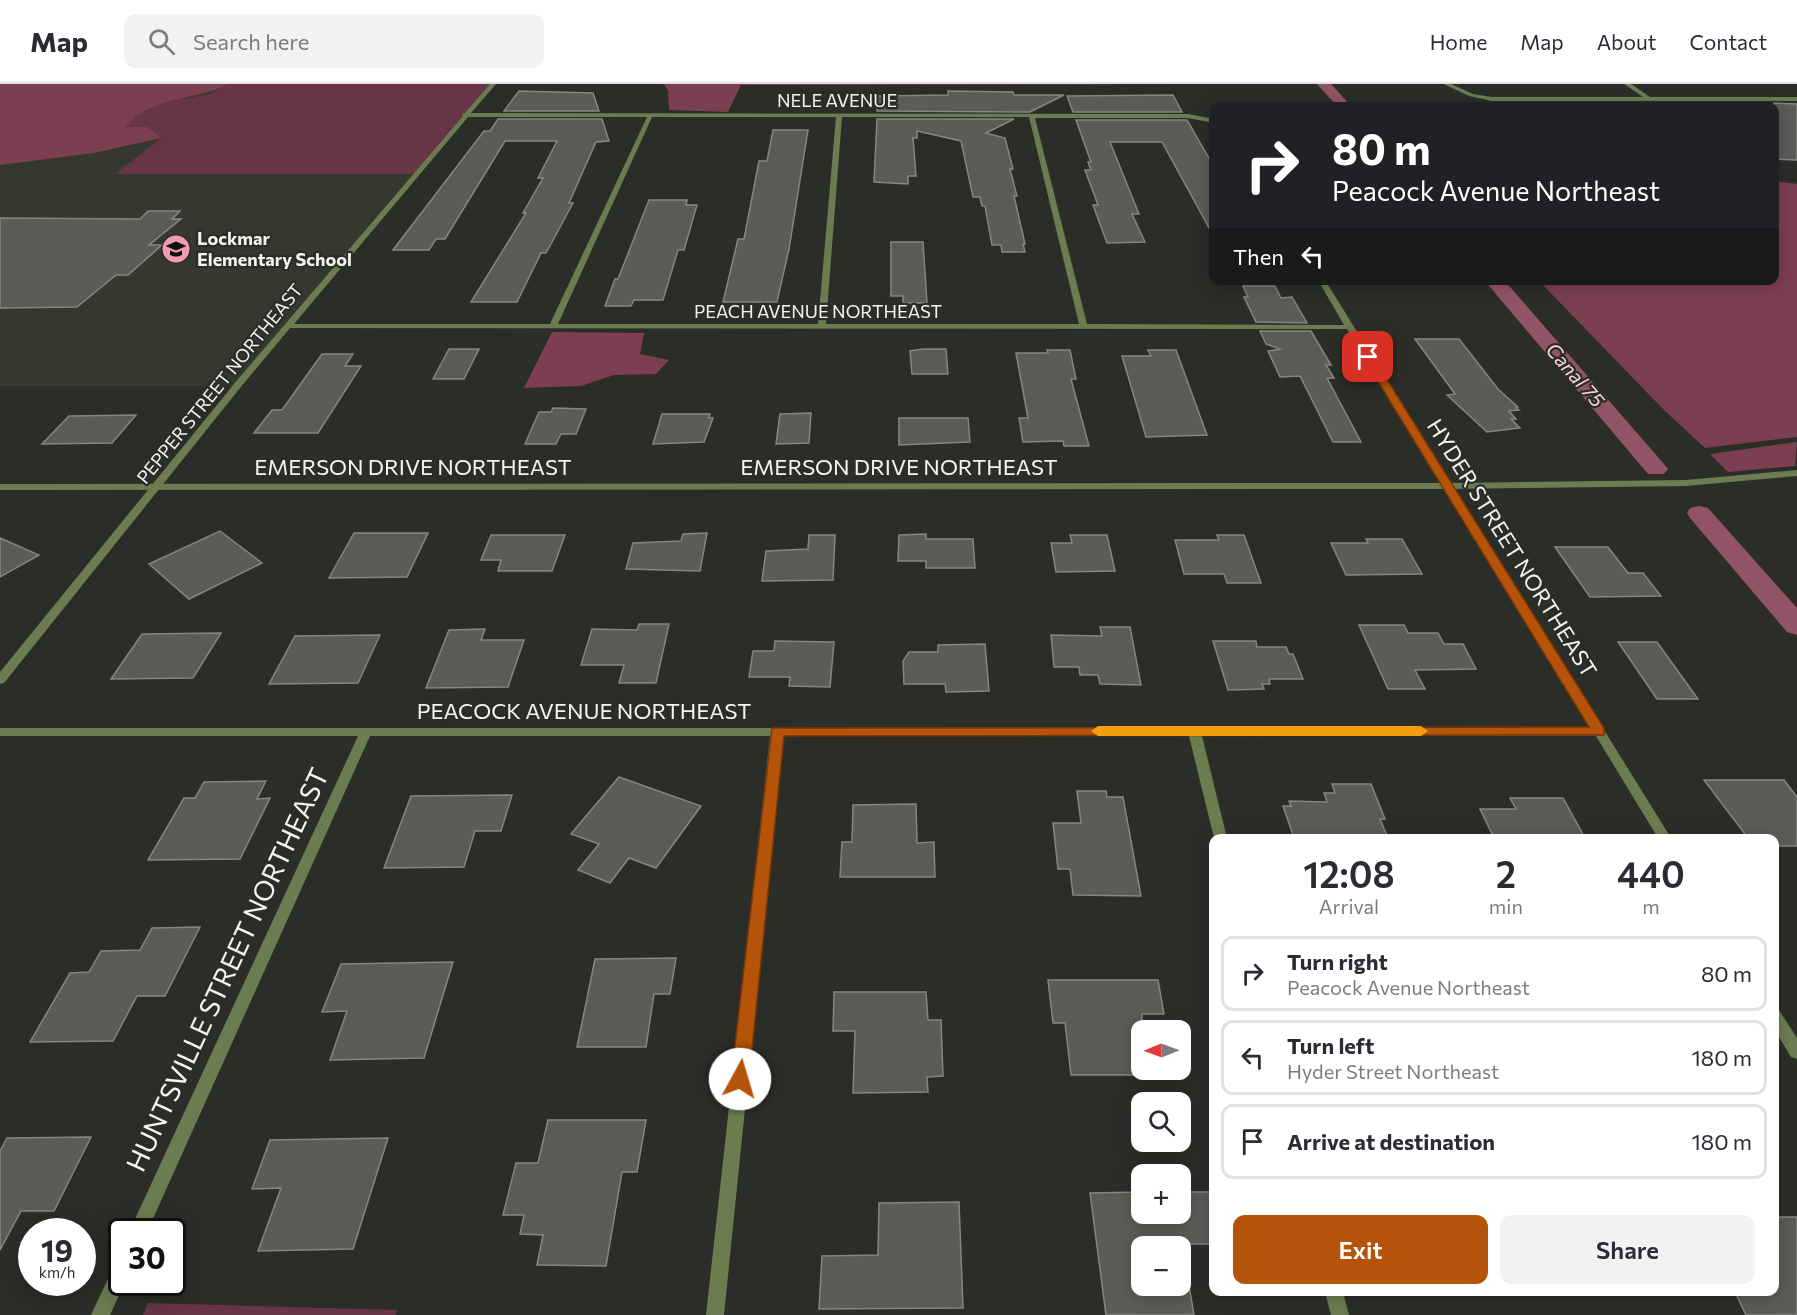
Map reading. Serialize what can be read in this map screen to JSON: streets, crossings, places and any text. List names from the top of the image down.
{
  "streets": {
    "street": [
      "NELE AVENUE",
      "PEACH AVENUE NORTHEAST",
      "PEPPER STREET NORTHEAST",
      "EMERSON DRIVE NORTHEAST",
      "HYDER STREET NORTHEAST",
      "PEACOCK AVENUE NORTHEAST",
      "HUNTSVILLE STREET NORTHEAST"
    ]
  },
  "crossings": [
    ["NELE AVENUE", "PEPPER STREET NORTHEAST"],
    ["PEACH AVENUE NORTHEAST", "PEPPER STREET NORTHEAST"],
    ["PEACH AVENUE NORTHEAST", "HYDER STREET NORTHEAST"],
    ["PEPPER STREET NORTHEAST", "EMERSON DRIVE NORTHEAST"],
    ["EMERSON DRIVE NORTHEAST", "HYDER STREET NORTHEAST"],
    ["HYDER STREET NORTHEAST", "PEACOCK AVENUE NORTHEAST"],
    ["PEACOCK AVENUE NORTHEAST", "HUNTSVILLE STREET NORTHEAST"]
  ],
  "water": ["Canal 75"],
  "places": {
    "school or university": ["Lockmar Elementary School"]
  },
  "north": "left",
  "page": {
    "header": "Map",
    "search": "Search here",
    "nav": [
      "Home",
      "Map",
      "About",
      "Contact"
    ],
    "turn": ["80 m", "Peacock Avenue Northeast"],
    "then": "Then",
    "eta": [
      "12:08",
      "Arrival",
      "2",
      "min",
      "440",
      "m"
    ],
    "list": [
      {
        "name": "Turn right",
        "note": "Peacock Avenue Northeast",
        "value": "80 m"
      },
      {
        "name": "Turn left",
        "note": "Hyder Street Northeast",
        "value": "180 m"
      },
      {
        "name": "Arrive at destination",
        "value": "180 m"
      }
    ],
    "map_buttons": ["+", "−"],
    "buttons": ["Exit", "Share"],
    "speed": "19 km/h",
    "limit": "30"
  }
}
